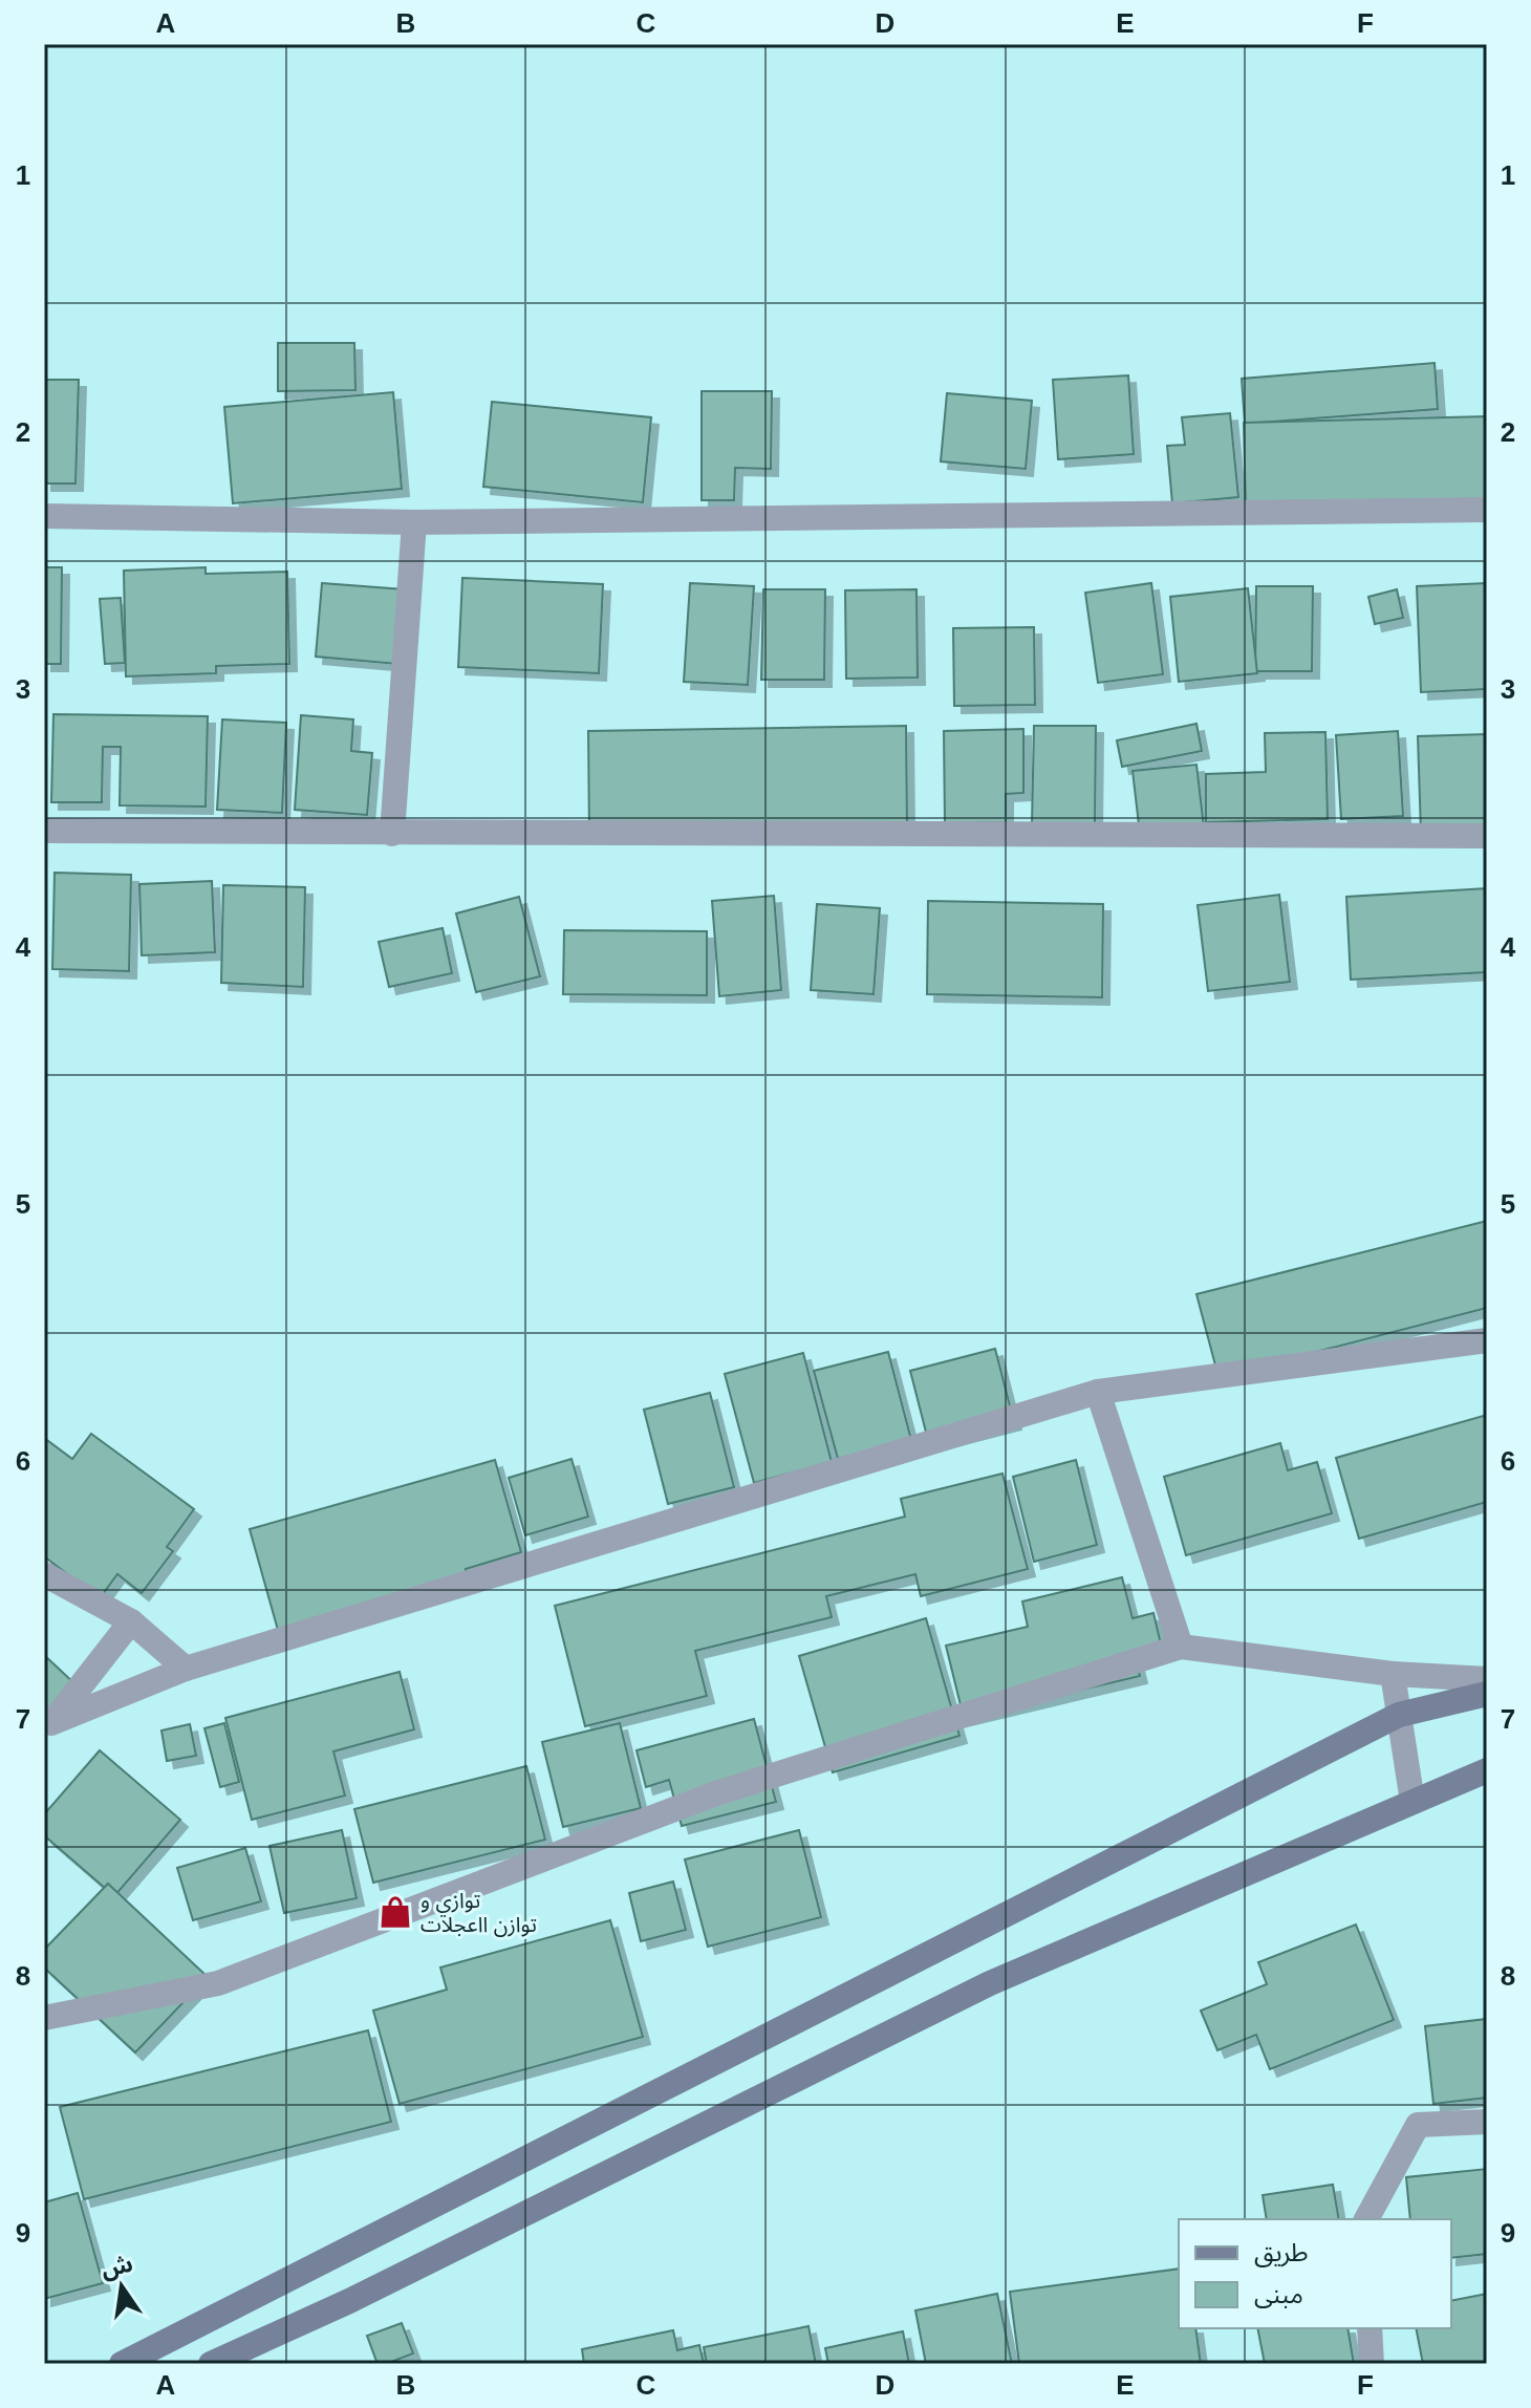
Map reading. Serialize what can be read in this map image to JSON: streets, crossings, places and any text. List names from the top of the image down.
{
  "places": {
    "shop": ["توازي و توازن ااعجلات"]
  },
  "legend": ["طريق", "مبنى"],
  "north": "top",
  "grid": {
    "columns": [
      "A",
      "B",
      "C",
      "D",
      "E",
      "F"
    ],
    "rows": [
      "1",
      "2",
      "3",
      "4",
      "5",
      "6",
      "7",
      "8",
      "9"
    ]
  }
}
